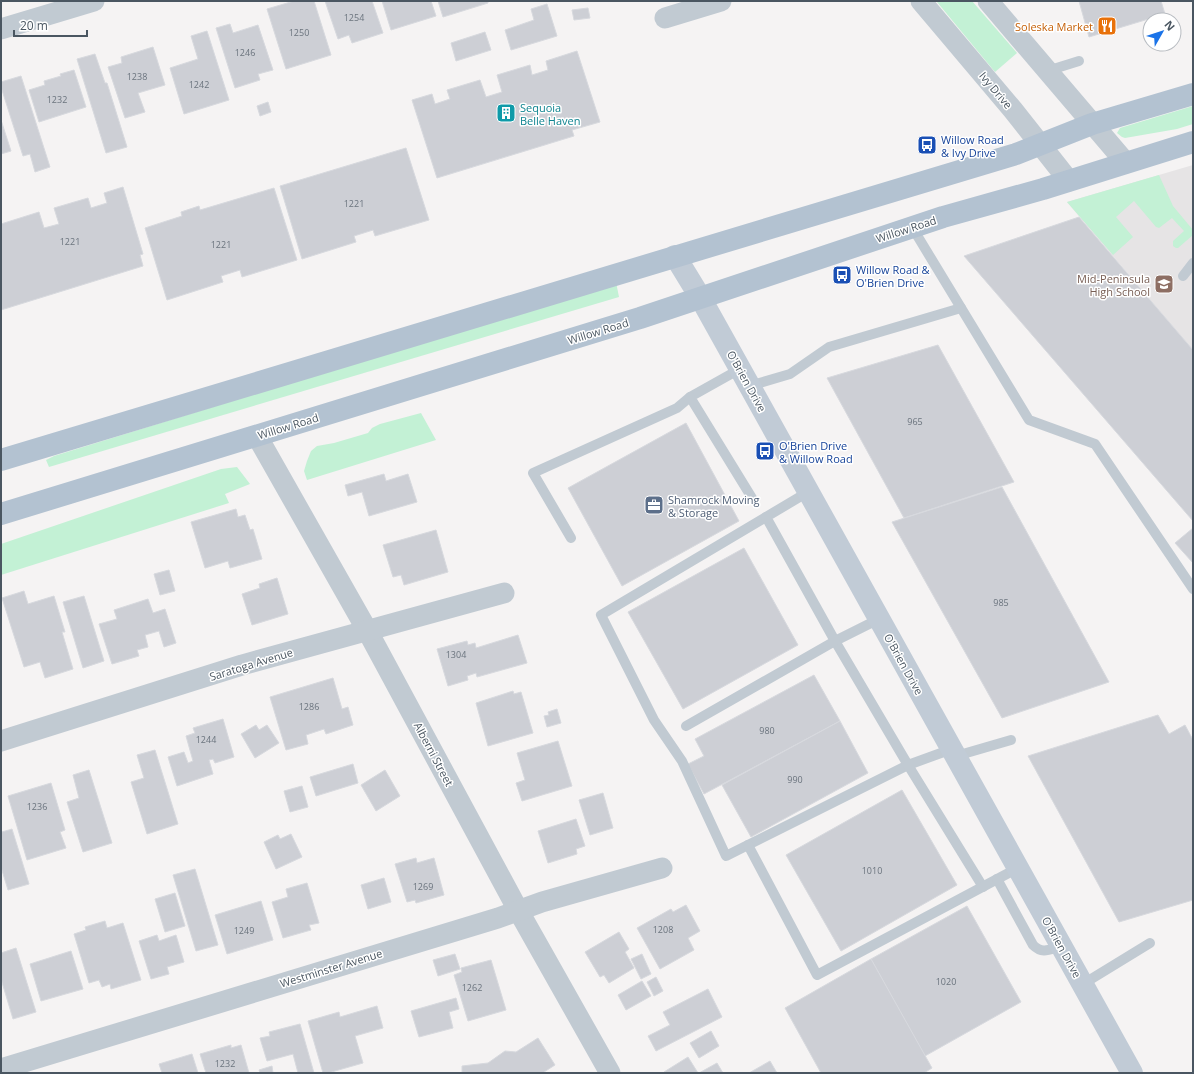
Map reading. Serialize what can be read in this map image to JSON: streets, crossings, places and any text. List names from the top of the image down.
{
  "streets": {
    "main road": ["Willow Road"],
    "street": [
      "Ivy Drive",
      "O'Brien Drive",
      "Saratoga Avenue",
      "Alberni Street",
      "Westminster Avenue"
    ]
  },
  "crossings": [
    ["Ivy Drive", "Willow Road"],
    ["Willow Road", "O'Brien Drive"],
    ["Willow Road", "Alberni Street"],
    ["Saratoga Avenue", "Alberni Street"],
    ["Alberni Street", "Westminster Avenue"]
  ],
  "places": {
    "restaurant": ["Soleska Market"],
    "building": ["Sequoia Belle Haven"],
    "bus stop": ["Willow Road & Ivy Drive", "Willow Road & O'Brien Drive", "O'Brien Drive & Willow Road"],
    "school or university": ["Mid-Peninsula High School"],
    "office": ["Shamrock Moving & Storage"]
  },
  "house_numbers": [
    "1254",
    "1250",
    "1246",
    "1238",
    "1242",
    "1232",
    "1221",
    "1221",
    "1221",
    "965",
    "985",
    "1304",
    "1286",
    "980",
    "1244",
    "990",
    "1236",
    "1010",
    "1269",
    "1208",
    "1249",
    "1020",
    "1262",
    "1232"
  ],
  "scale_bar": "20 m",
  "north": "top right"
}
